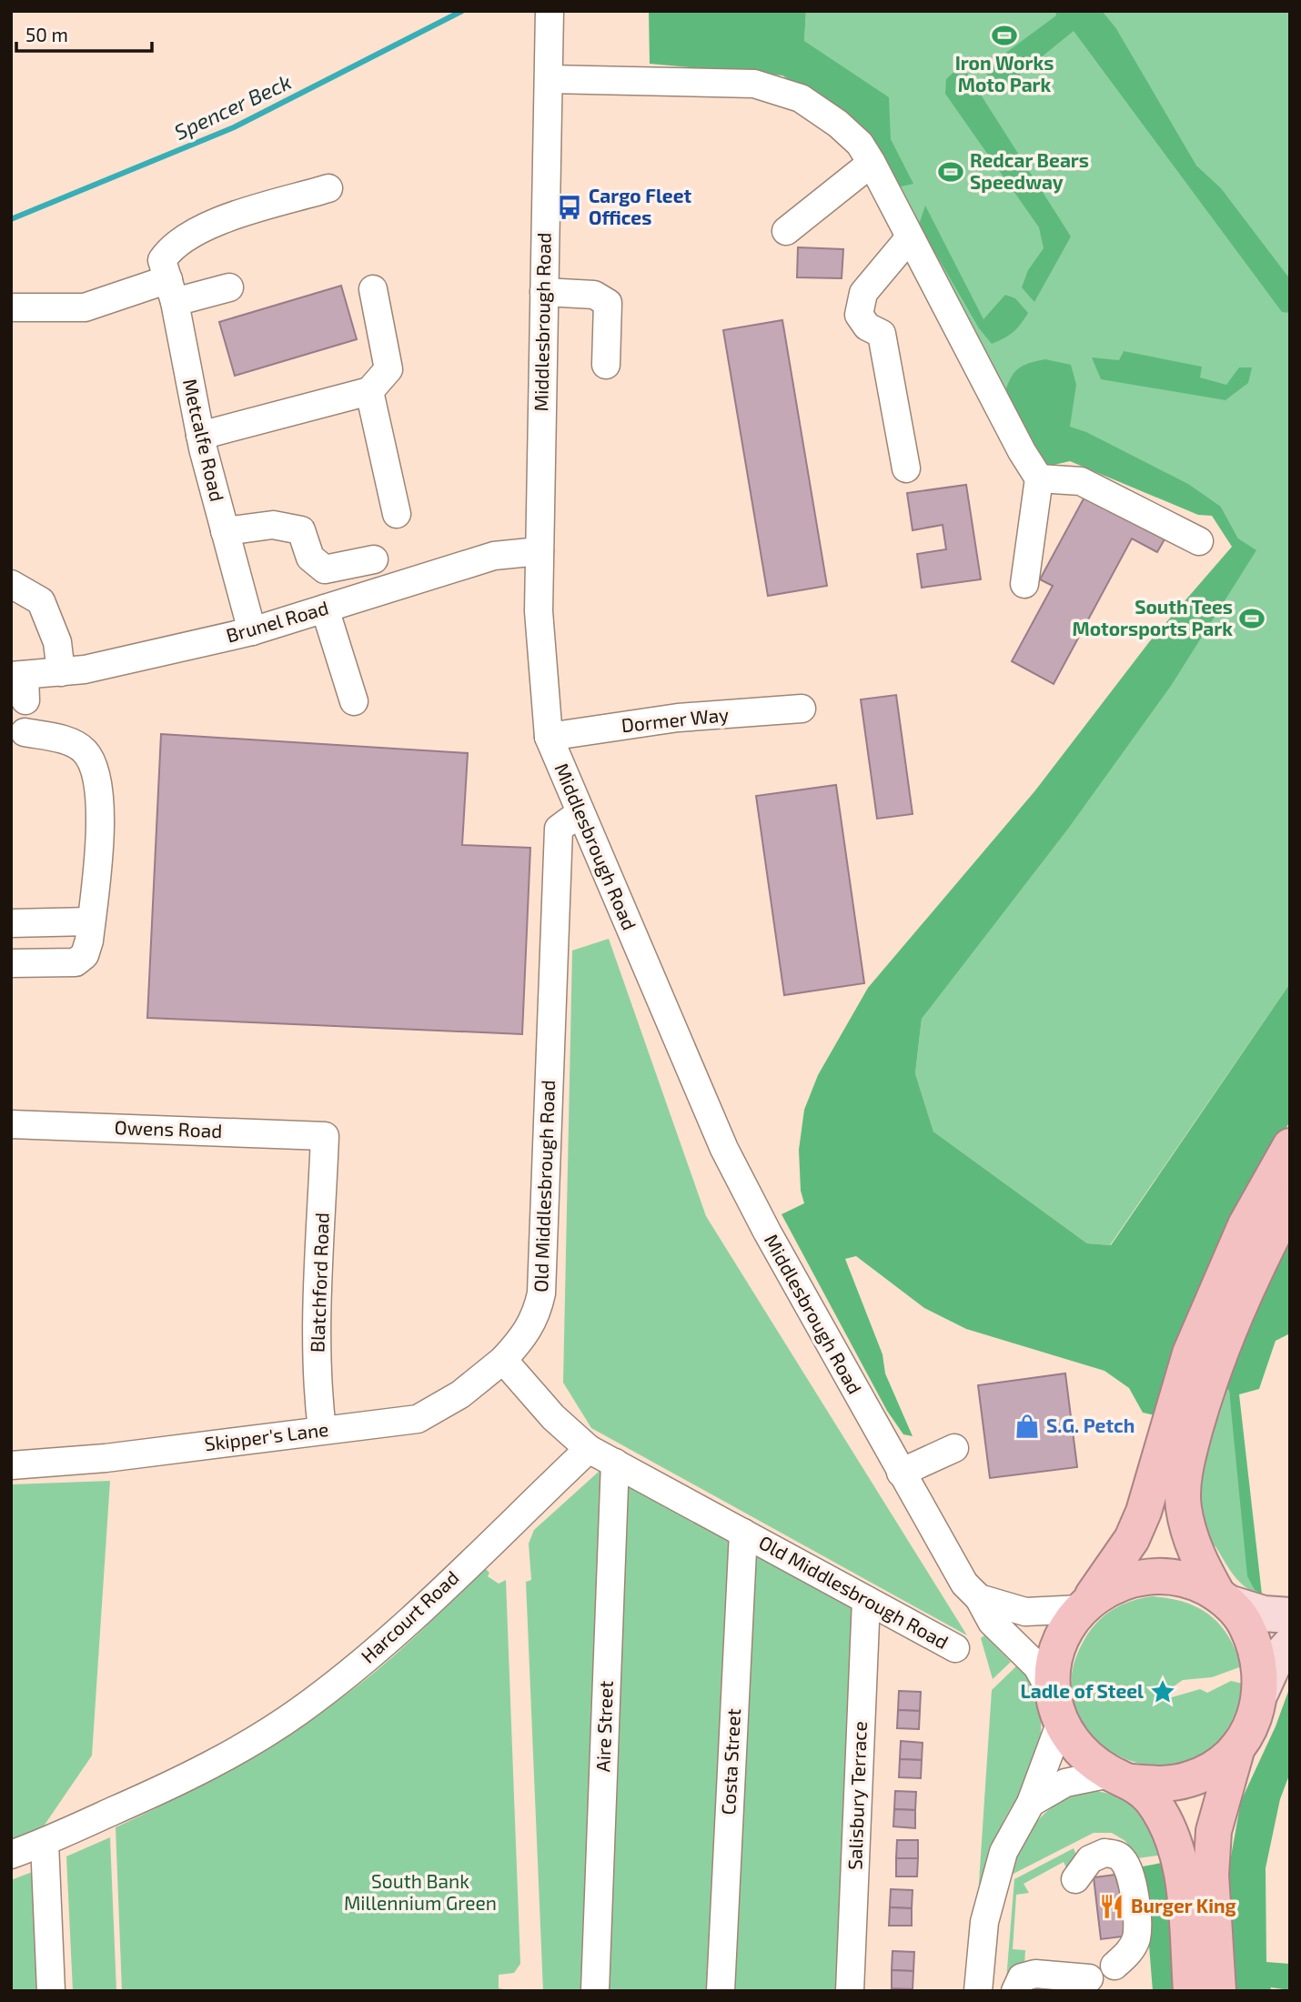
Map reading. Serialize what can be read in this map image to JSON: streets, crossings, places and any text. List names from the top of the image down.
{
  "streets": {
    "street": [
      "Middlesbrough Road",
      "Metcalfe Road",
      "Brunel Road",
      "Dormer Way",
      "Owens Road",
      "Old Middlesbrough Road",
      "Blatchford Road",
      "Skipper's Lane",
      "Harcourt Road",
      "Aire Street",
      "Costa Street",
      "Salisbury Terrace"
    ]
  },
  "crossings": [
    ["Middlesbrough Road", "Brunel Road"],
    ["Middlesbrough Road", "Dormer Way"],
    ["Middlesbrough Road", "Old Middlesbrough Road"],
    ["Metcalfe Road", "Brunel Road"],
    ["Owens Road", "Blatchford Road"],
    ["Old Middlesbrough Road", "Skipper's Lane"],
    ["Old Middlesbrough Road", "Harcourt Road"],
    ["Old Middlesbrough Road", "Aire Street"],
    ["Old Middlesbrough Road", "Costa Street"],
    ["Old Middlesbrough Road", "Salisbury Terrace"],
    ["Blatchford Road", "Skipper's Lane"]
  ],
  "water": ["Spencer Beck"],
  "parks": ["South Bank Millennium Green"],
  "places": {
    "sports": ["Iron Works Moto Park", "Redcar Bears Speedway", "South Tees Motorsports Park"],
    "bus stop": ["Cargo Fleet Offices"],
    "shop": ["S.G. Petch"],
    "place": ["Ladle of Steel"],
    "restaurant": ["Burger King"]
  },
  "scale_bar": "50 m"
}
